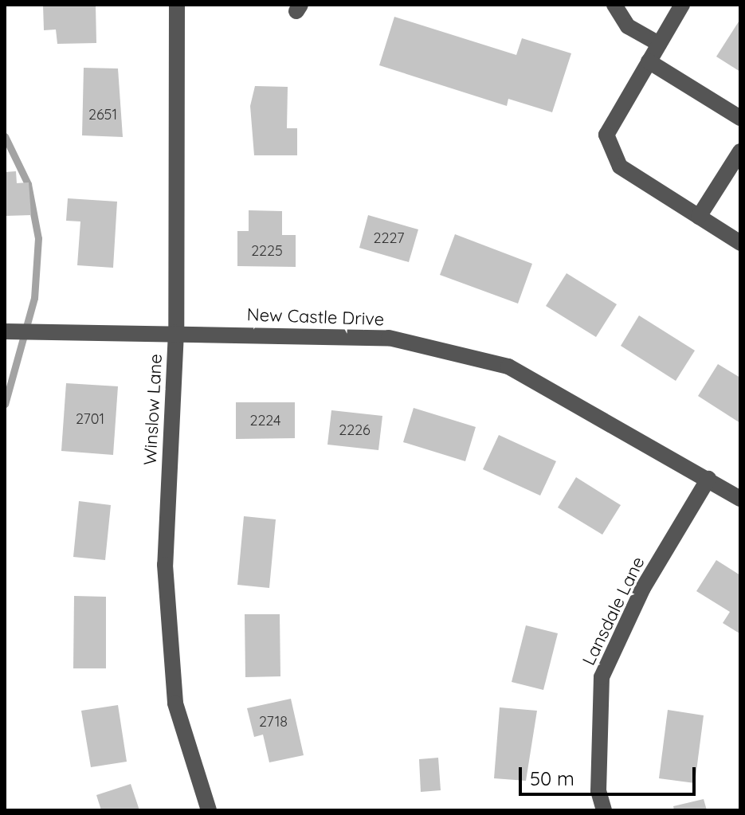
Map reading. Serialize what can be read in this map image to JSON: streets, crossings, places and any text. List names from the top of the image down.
{
  "streets": {
    "street": ["New Castle Drive", "Winslow Lane", "Lansdale Lane"]
  },
  "crossings": [
    ["New Castle Drive", "Winslow Lane"],
    ["New Castle Drive", "Lansdale Lane"]
  ],
  "house_numbers": [
    "2651",
    "2227",
    "2225",
    "2701",
    "2224",
    "2226",
    "2718"
  ],
  "scale_bar": "50 m"
}
